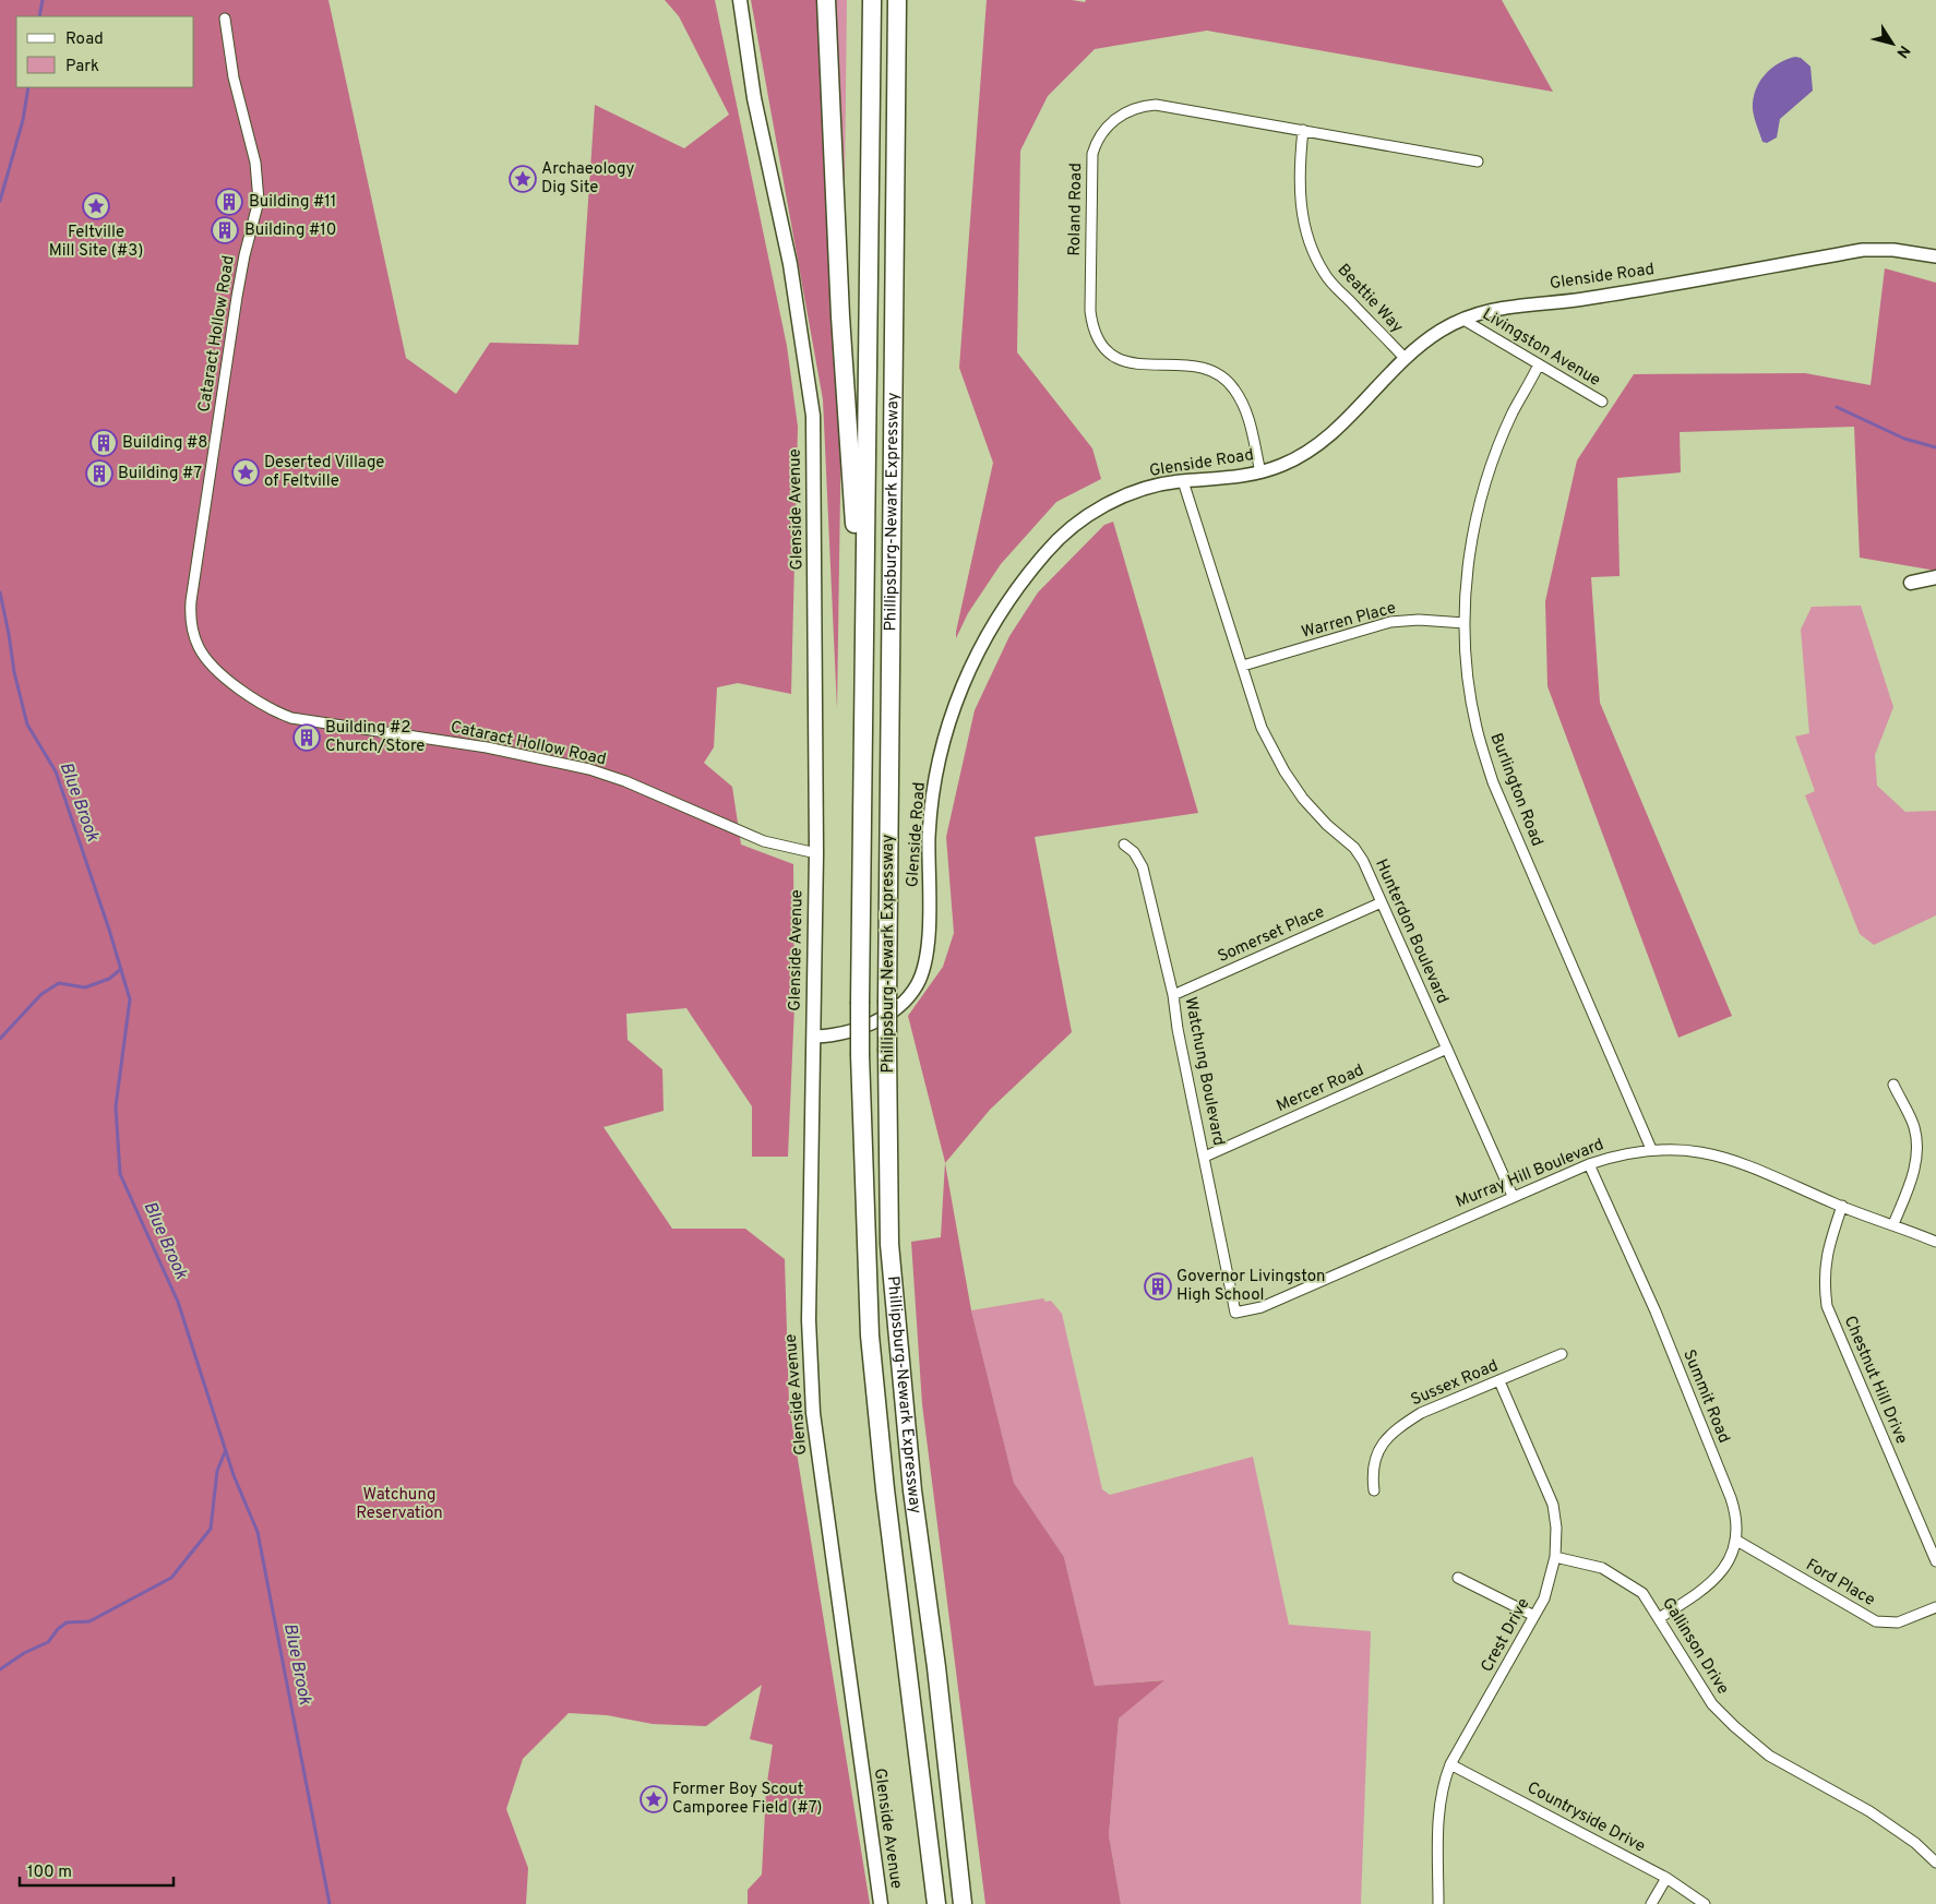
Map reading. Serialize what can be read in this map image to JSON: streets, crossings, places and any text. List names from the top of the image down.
{
  "streets": {
    "highway": ["Phillipsburg-Newark Expressway"],
    "main road": ["Glenside Avenue"],
    "street": [
      "Roland Road",
      "Glenside Road",
      "Beattie Way",
      "Cataract Hollow Road",
      "Livingston Avenue",
      "Warren Place",
      "Burlington Road",
      "Hunterdon Boulevard",
      "Somerset Place",
      "Watchung Boulevard",
      "Mercer Road",
      "Murray Hill Boulevard",
      "Chestnut Hill Drive",
      "Sussex Road",
      "Summit Road",
      "Ford Place",
      "Crest Drive",
      "Gallinson Drive",
      "Countryside Drive"
    ]
  },
  "crossings": [
    ["Roland Road", "Glenside Road"],
    ["Roland Road", "Beattie Way"],
    ["Glenside Road", "Beattie Way"],
    ["Glenside Road", "Livingston Avenue"],
    ["Glenside Road", "Glenside Avenue"],
    ["Glenside Road", "Hunterdon Boulevard"],
    ["Cataract Hollow Road", "Glenside Avenue"],
    ["Livingston Avenue", "Burlington Road"],
    ["Warren Place", "Burlington Road"],
    ["Warren Place", "Hunterdon Boulevard"],
    ["Burlington Road", "Murray Hill Boulevard"],
    ["Hunterdon Boulevard", "Somerset Place"],
    ["Hunterdon Boulevard", "Mercer Road"],
    ["Hunterdon Boulevard", "Murray Hill Boulevard"],
    ["Somerset Place", "Watchung Boulevard"],
    ["Watchung Boulevard", "Mercer Road"],
    ["Watchung Boulevard", "Murray Hill Boulevard"],
    ["Murray Hill Boulevard", "Chestnut Hill Drive"],
    ["Murray Hill Boulevard", "Summit Road"],
    ["Sussex Road", "Crest Drive"],
    ["Summit Road", "Ford Place"],
    ["Summit Road", "Gallinson Drive"],
    ["Crest Drive", "Gallinson Drive"],
    ["Crest Drive", "Countryside Drive"]
  ],
  "water": ["Blue Brook"],
  "parks": ["Watchung Reservation"],
  "places": {
    "place": [
      "Archaeology Dig Site",
      "Feltville Mill Site (#3)",
      "Deserted Village of Feltville",
      "Former Boy Scout Camporee Field (#7)"
    ],
    "building": [
      "Building #11",
      "Building #10",
      "Building #8",
      "Building #7",
      "Building #2 Church/Store",
      "Governor Livingston High School"
    ]
  },
  "legend": ["Road", "Park"],
  "scale_bar": "100 m",
  "north": "bottom right"
}
